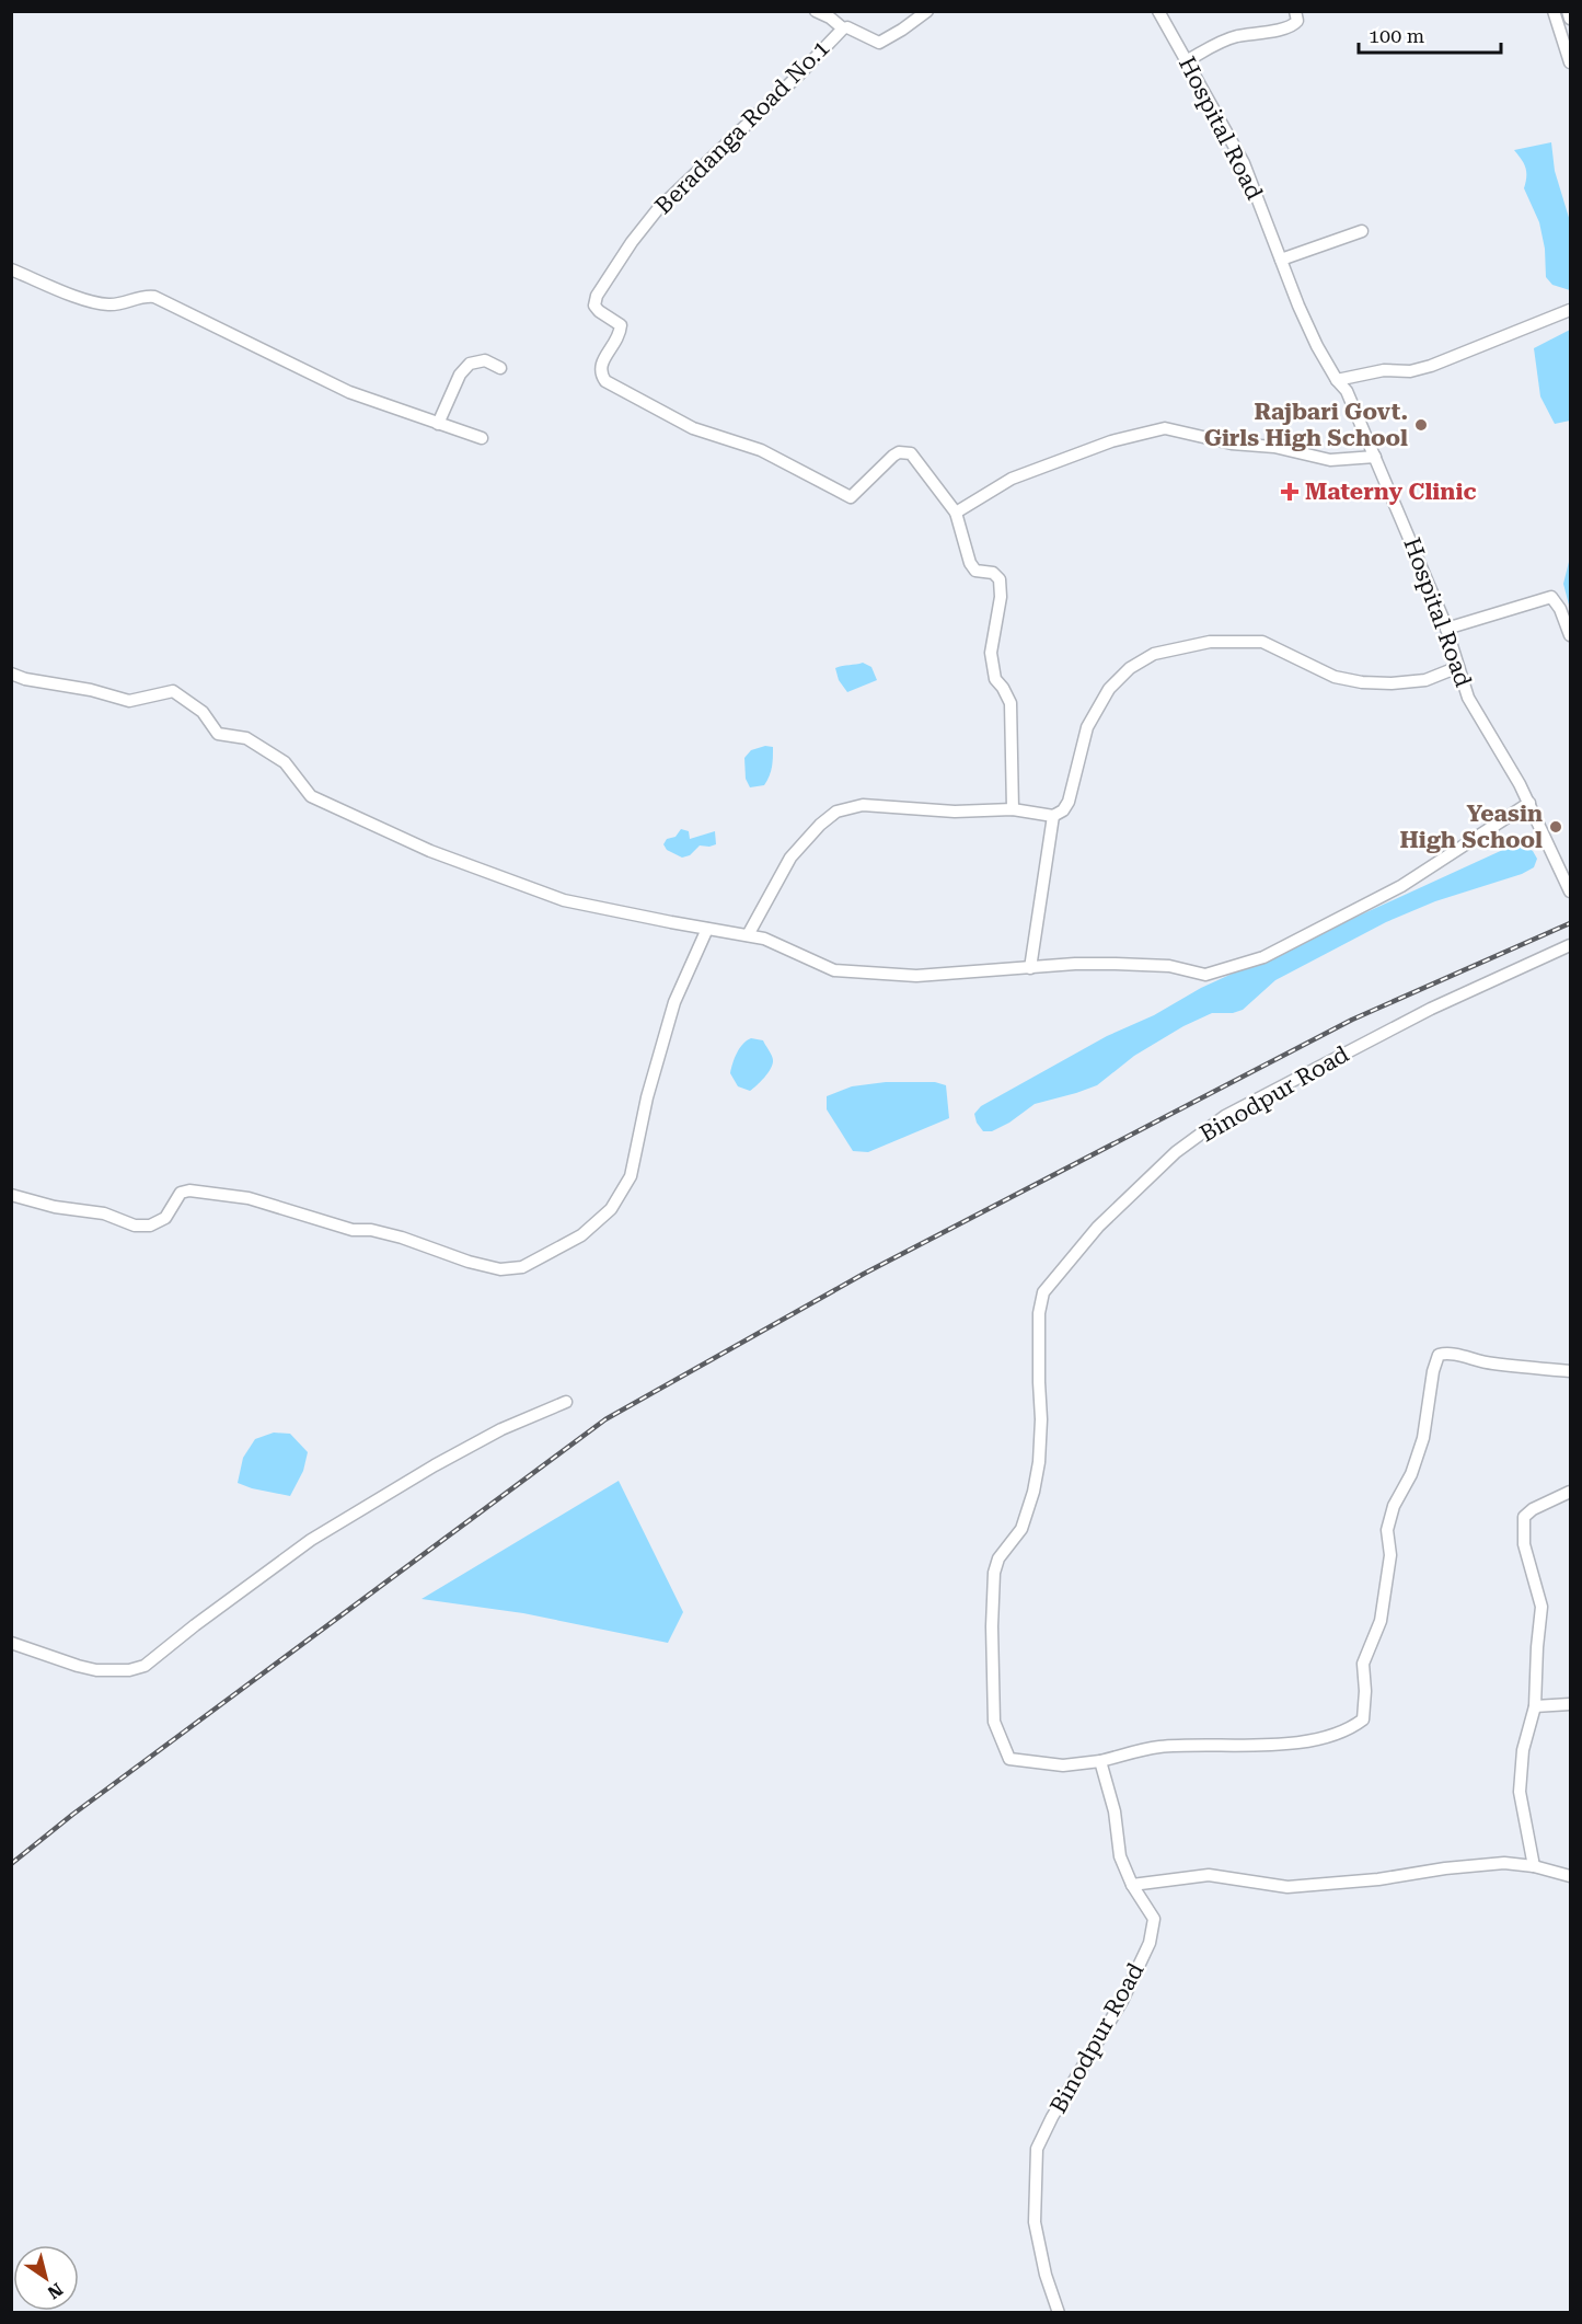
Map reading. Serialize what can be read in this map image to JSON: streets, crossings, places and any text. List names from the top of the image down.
{
  "streets": {
    "street": ["Beradanga Road No.1", "Hospital Road", "Binodpur Road"]
  },
  "places": {
    "other": ["Rajbari Govt. Girls High School", "Yeasin High School"],
    "health": ["Materny Clinic"]
  },
  "scale_bar": "100 m",
  "north": "bottom right"
}
